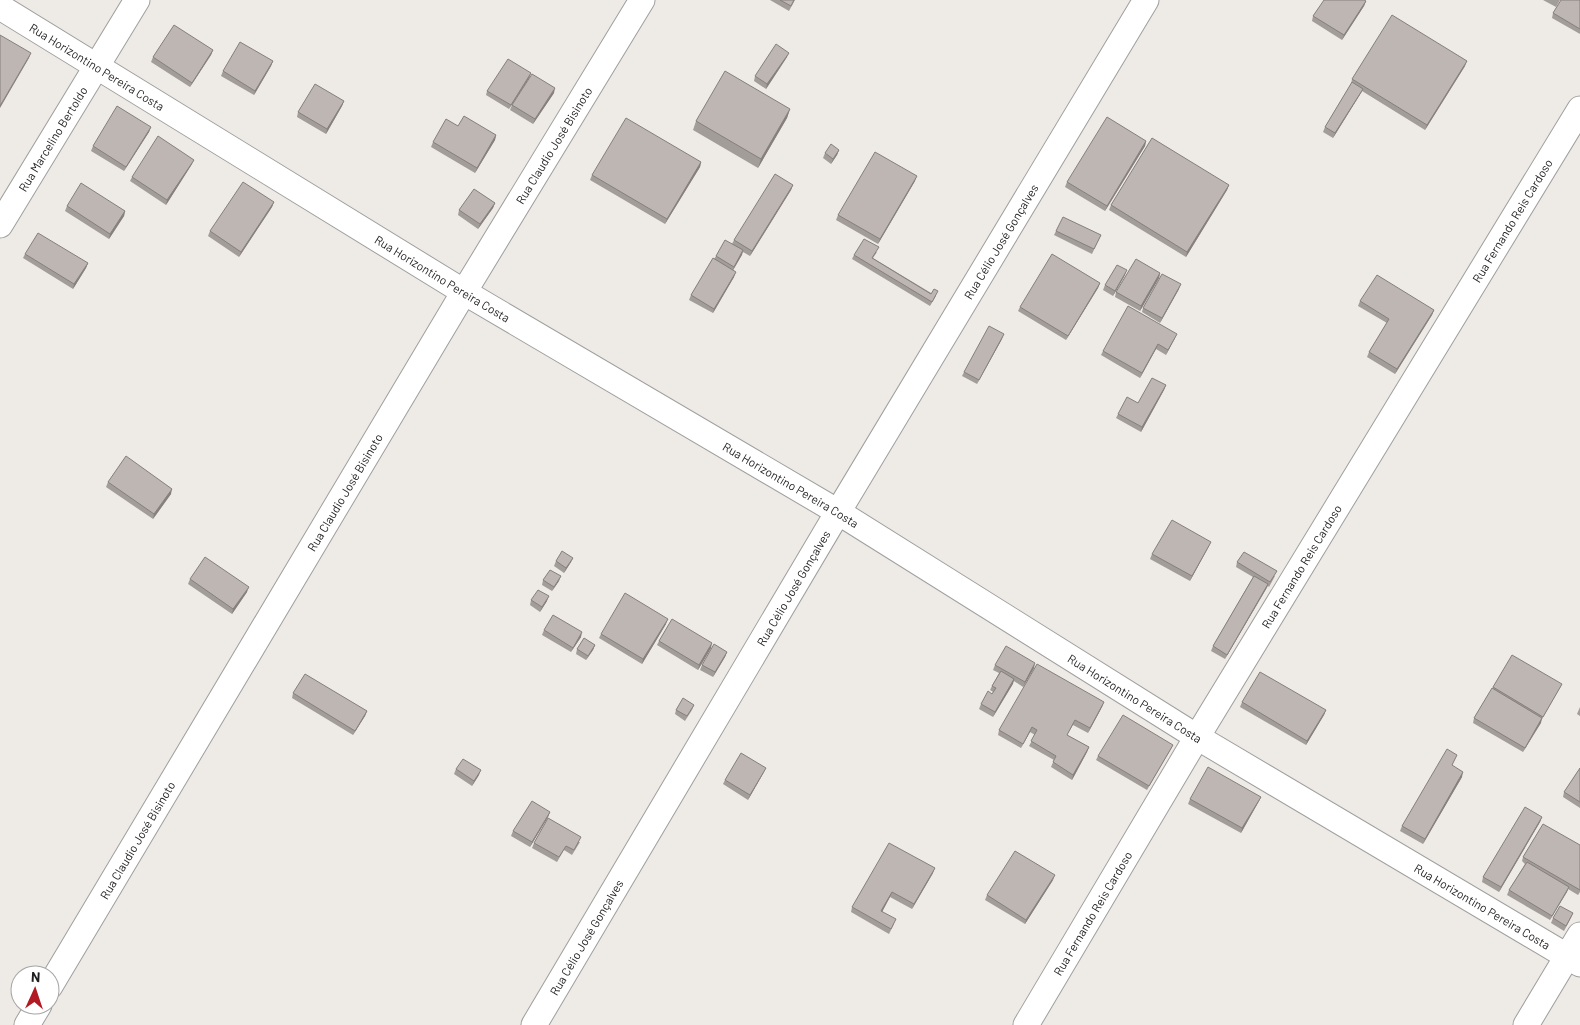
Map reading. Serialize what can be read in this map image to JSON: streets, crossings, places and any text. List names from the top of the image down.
{
  "streets": {
    "street": [
      "Rua Horizontino Pereira Costa",
      "Rua Marcelino Bertoldo",
      "Rua Claudio José Bisinoto",
      "Rua Fernando Reis Cardoso",
      "Rua Célio José Gonçalves"
    ]
  },
  "crossings": [
    ["Rua Horizontino Pereira Costa", "Rua Marcelino Bertoldo"],
    ["Rua Horizontino Pereira Costa", "Rua Claudio José Bisinoto"],
    ["Rua Horizontino Pereira Costa", "Rua Fernando Reis Cardoso"],
    ["Rua Horizontino Pereira Costa", "Rua Célio José Gonçalves"]
  ],
  "north": "top"
}
